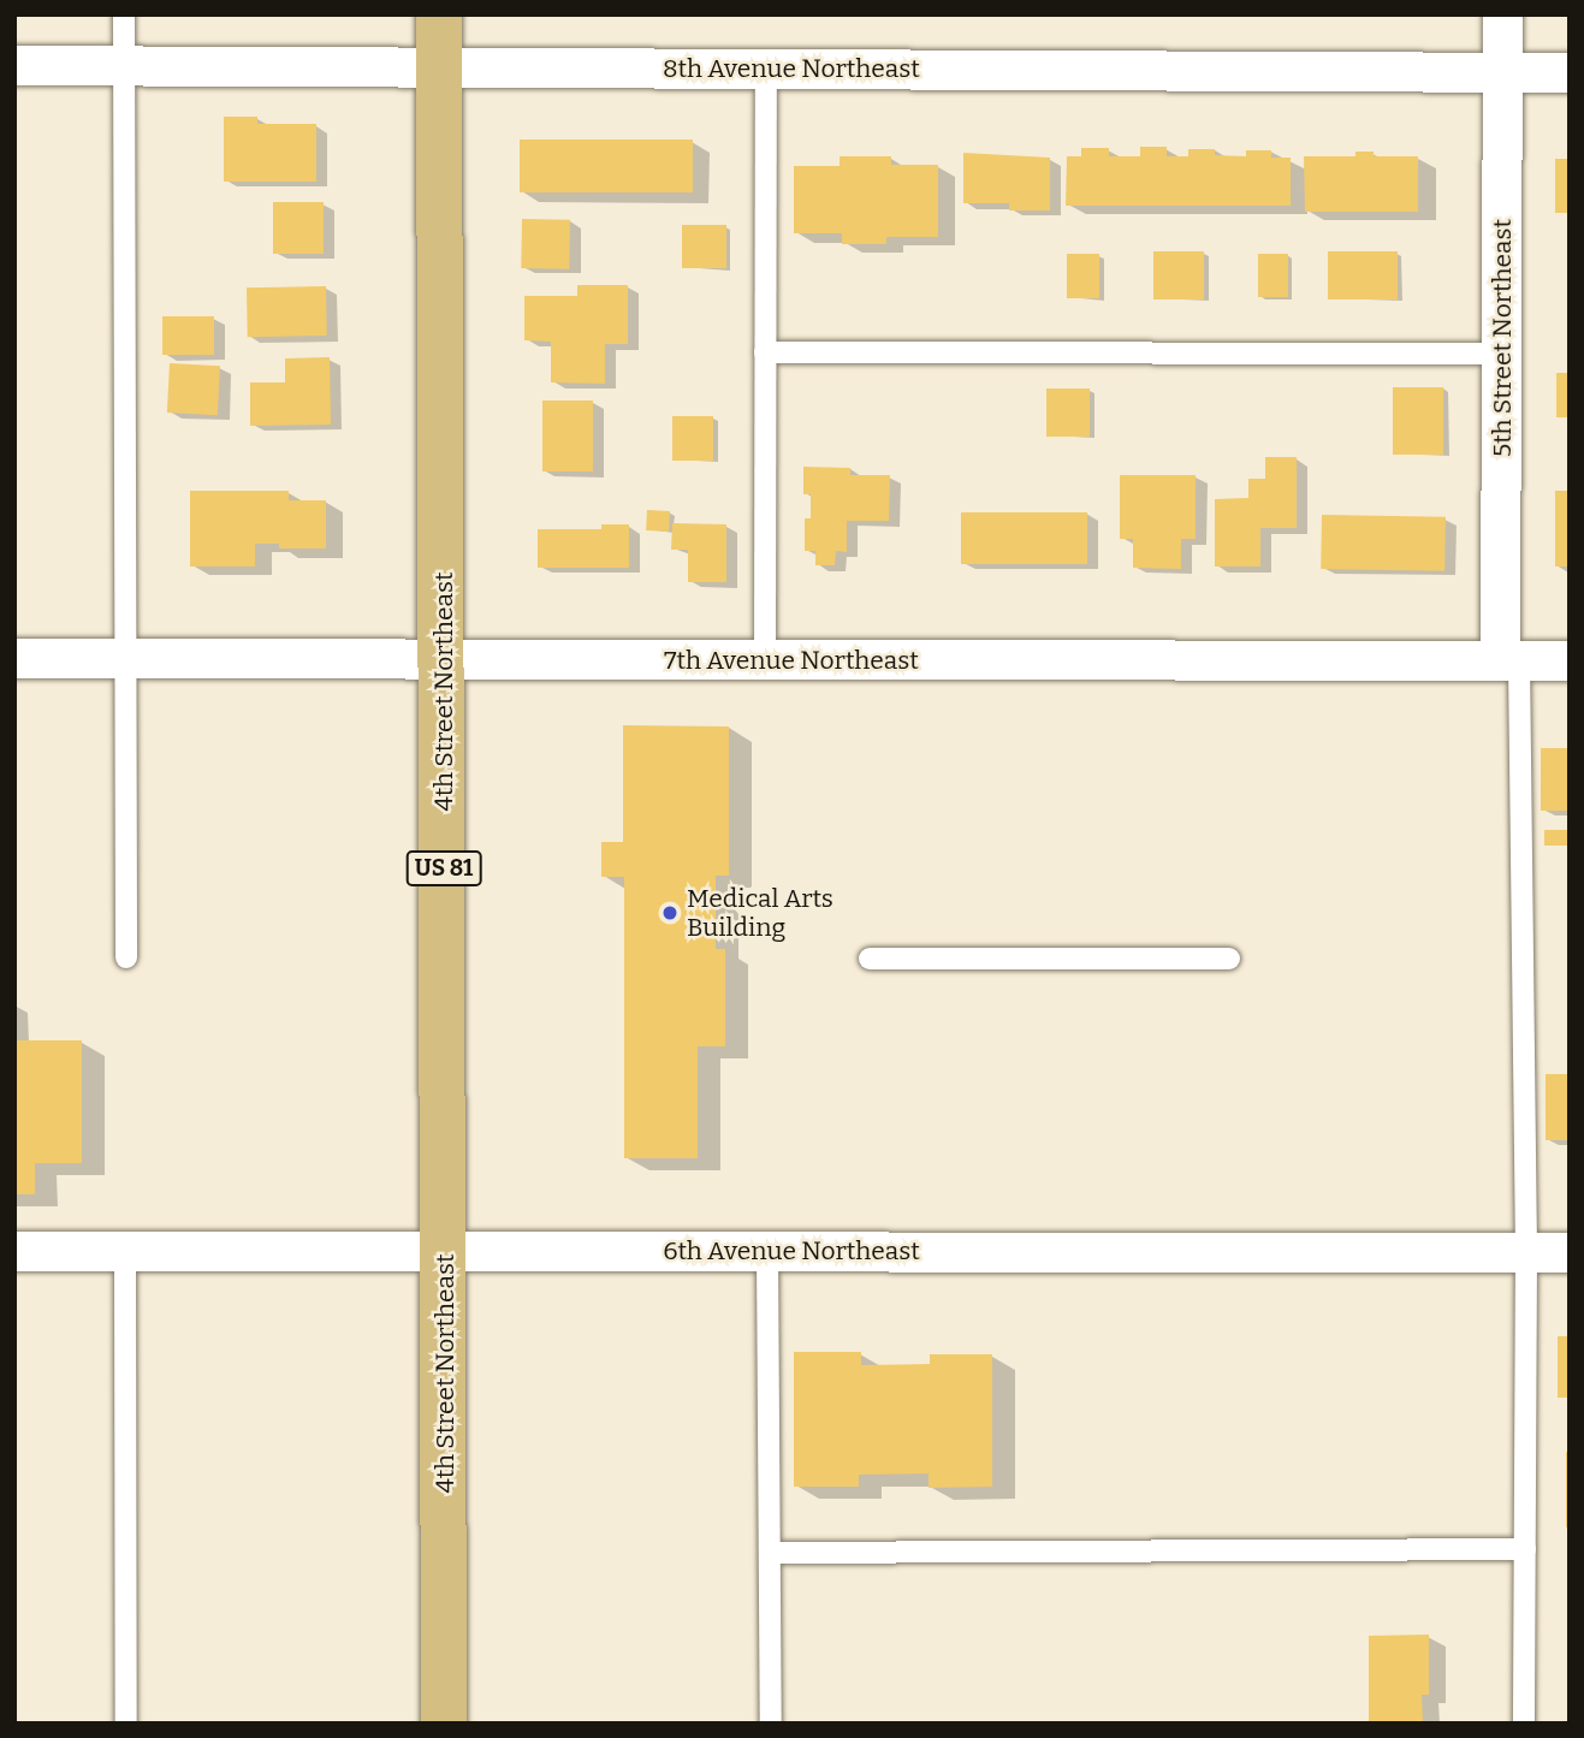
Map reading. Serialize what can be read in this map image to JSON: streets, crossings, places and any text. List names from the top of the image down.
{
  "streets": {
    "main road": ["4th Street Northeast", "US 81"],
    "street": [
      "8th Avenue Northeast",
      "5th Street Northeast",
      "7th Avenue Northeast",
      "6th Avenue Northeast"
    ]
  },
  "crossings": [
    ["8th Avenue Northeast", "5th Street Northeast"],
    ["8th Avenue Northeast", "4th Street Northeast"],
    ["5th Street Northeast", "7th Avenue Northeast"],
    ["7th Avenue Northeast", "4th Street Northeast"],
    ["4th Street Northeast", "6th Avenue Northeast"]
  ],
  "places": ["Medical Arts Building"]
}
